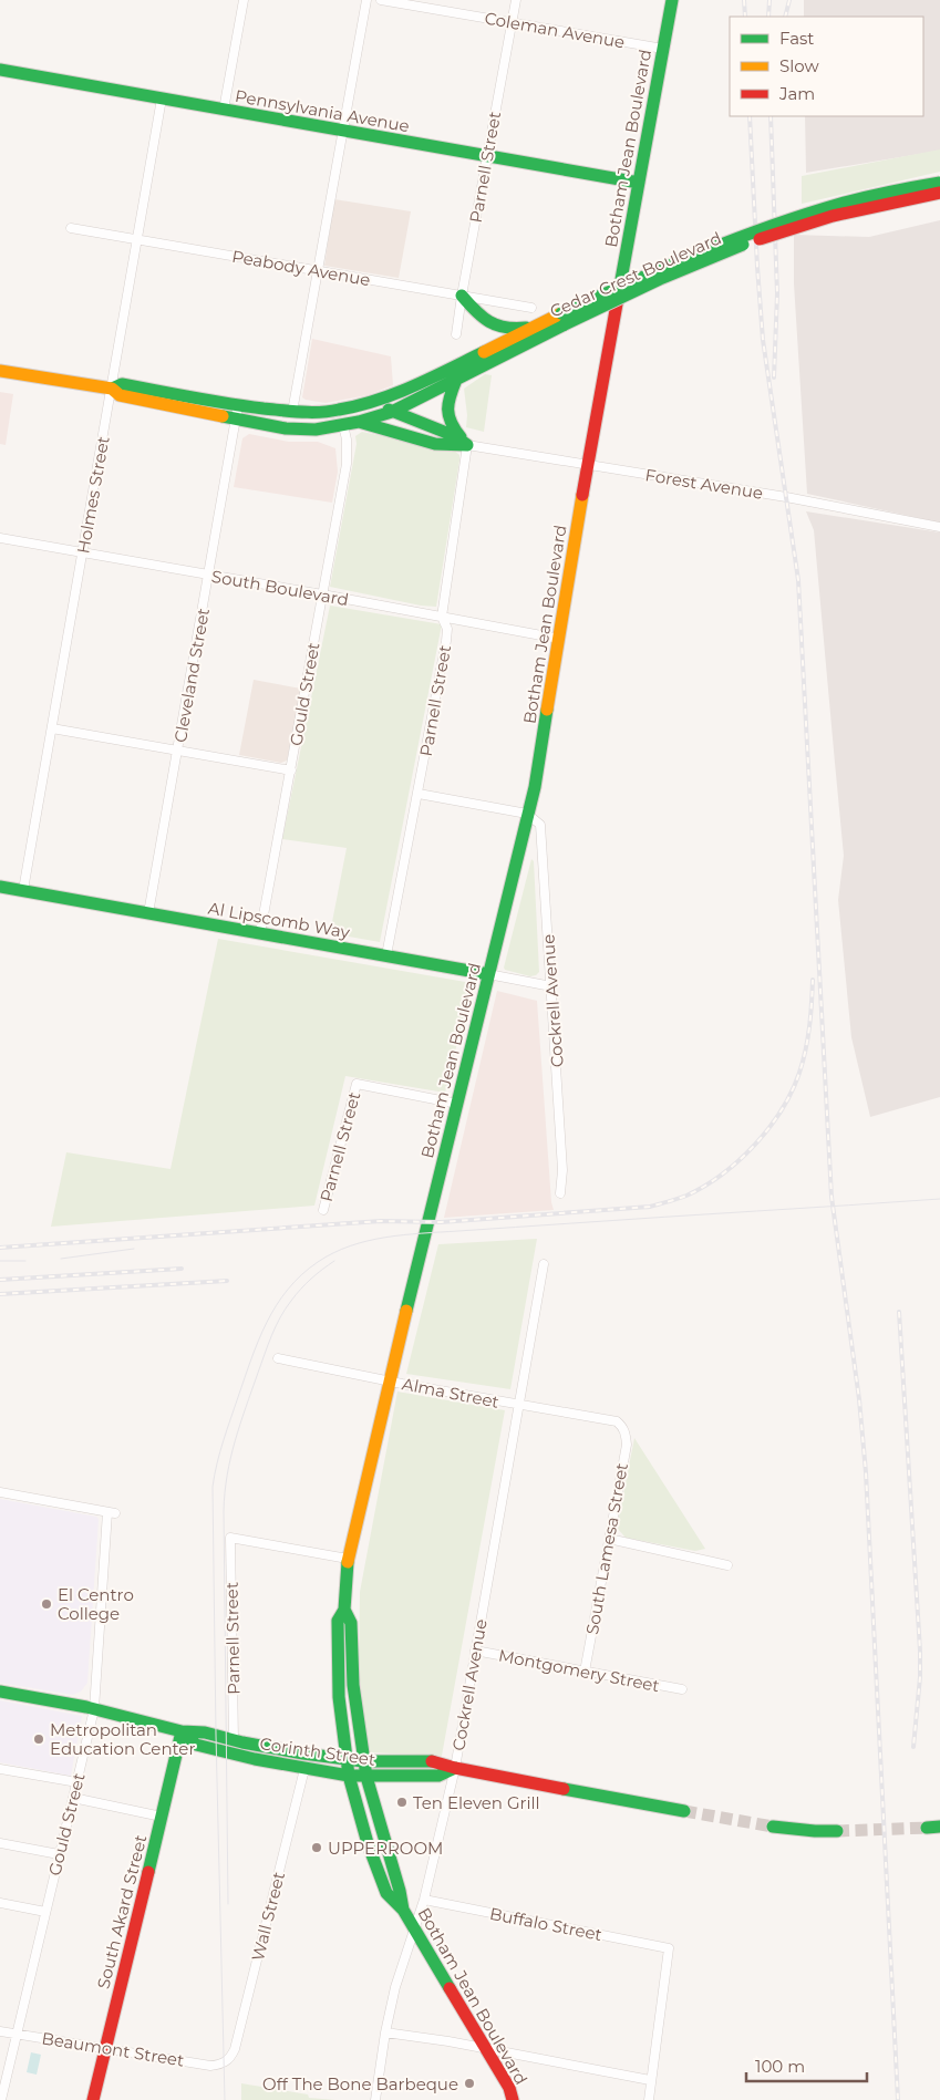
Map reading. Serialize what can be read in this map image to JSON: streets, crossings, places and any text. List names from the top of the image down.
{
  "streets": {
    "main road": [
      "Pennsylvania Avenue",
      "Botham Jean Boulevard",
      "Cedar Crest Boulevard",
      "Al Lipscomb Way",
      "Corinth Street",
      "South Akard Street"
    ],
    "street": [
      "Coleman Avenue",
      "Parnell Street",
      "Peabody Avenue",
      "Forest Avenue",
      "Holmes Street",
      "South Boulevard",
      "Cleveland Street",
      "Gould Street",
      "Cockrell Avenue",
      "Alma Street",
      "South Lamesa Street",
      "Montgomery Street",
      "Wall Street",
      "Buffalo Street",
      "Beaumont Street"
    ]
  },
  "crossings": [
    ["Coleman Avenue", "Botham Jean Boulevard"],
    ["Coleman Avenue", "Parnell Street"],
    ["Pennsylvania Avenue", "Botham Jean Boulevard"],
    ["Pennsylvania Avenue", "Parnell Street"],
    ["Pennsylvania Avenue", "Holmes Street"],
    ["Botham Jean Boulevard", "Parnell Street"],
    ["Botham Jean Boulevard", "Forest Avenue"],
    ["Botham Jean Boulevard", "South Boulevard"],
    ["Botham Jean Boulevard", "Al Lipscomb Way"],
    ["Botham Jean Boulevard", "Cockrell Avenue"],
    ["Botham Jean Boulevard", "Alma Street"],
    ["Botham Jean Boulevard", "Corinth Street"],
    ["Parnell Street", "Peabody Avenue"],
    ["Parnell Street", "Forest Avenue"],
    ["Parnell Street", "South Boulevard"],
    ["Parnell Street", "Al Lipscomb Way"],
    ["Parnell Street", "Corinth Street"],
    ["Peabody Avenue", "Holmes Street"],
    ["Cedar Crest Boulevard", "Holmes Street"],
    ["Cedar Crest Boulevard", "Cleveland Street"],
    ["Cedar Crest Boulevard", "Gould Street"],
    ["Holmes Street", "South Boulevard"],
    ["Holmes Street", "Al Lipscomb Way"],
    ["South Boulevard", "Cleveland Street"],
    ["South Boulevard", "Gould Street"],
    ["Cleveland Street", "Al Lipscomb Way"],
    ["Gould Street", "Al Lipscomb Way"],
    ["Gould Street", "Corinth Street"],
    ["Gould Street", "Beaumont Street"],
    ["Al Lipscomb Way", "Cockrell Avenue"],
    ["Cockrell Avenue", "Alma Street"],
    ["Cockrell Avenue", "Montgomery Street"],
    ["Cockrell Avenue", "Corinth Street"],
    ["Cockrell Avenue", "Buffalo Street"],
    ["Alma Street", "South Lamesa Street"],
    ["South Lamesa Street", "Montgomery Street"],
    ["Corinth Street", "South Akard Street"],
    ["Corinth Street", "Wall Street"],
    ["South Akard Street", "Beaumont Street"],
    ["Wall Street", "Beaumont Street"]
  ],
  "places": [
    "El Centro College",
    "Metropolitan Education Center",
    "Ten Eleven Grill",
    "UPPERROOM",
    "Off The Bone Barbeque"
  ],
  "legend": ["Fast", "Slow", "Jam"],
  "scale_bar": "100 m"
}
